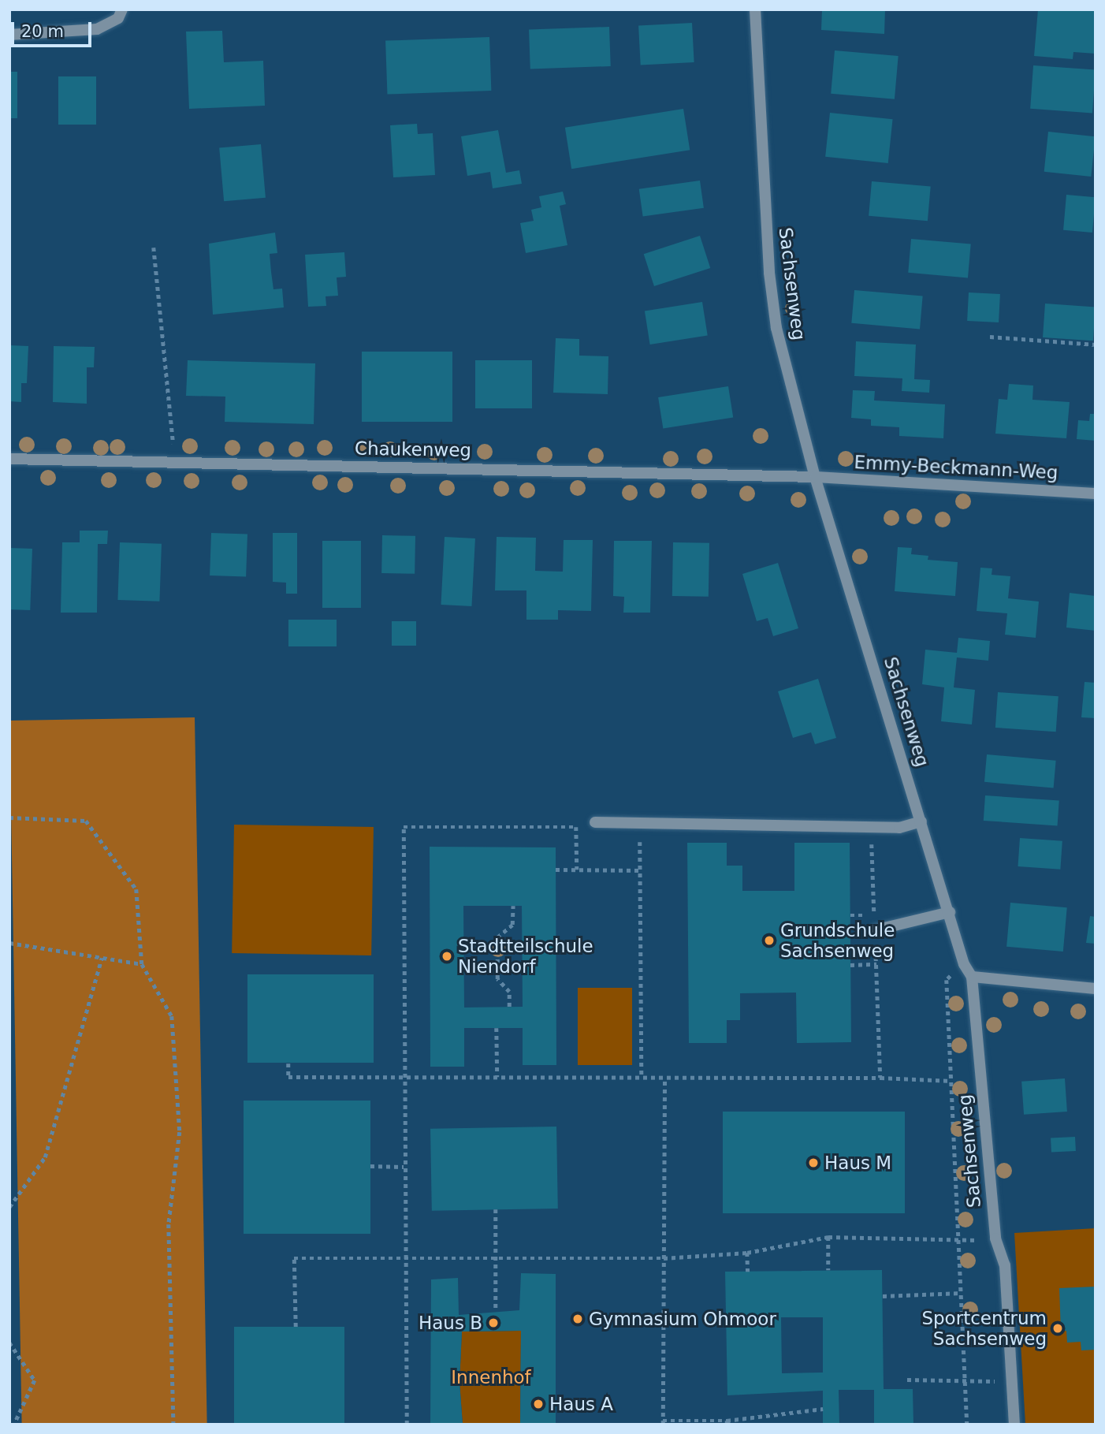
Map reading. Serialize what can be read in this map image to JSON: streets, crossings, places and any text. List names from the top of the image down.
{
  "streets": {
    "street": ["Sachsenweg", "Chaukenweg", "Emmy-Beckmann-Weg"]
  },
  "crossings": [
    ["Sachsenweg", "Chaukenweg"],
    ["Sachsenweg", "Emmy-Beckmann-Weg"],
    ["Chaukenweg", "Emmy-Beckmann-Weg"]
  ],
  "parks": ["Innenhof"],
  "places": [
    "Grundschule Sachsenweg",
    "Stadtteilschule Niendorf",
    "Haus M",
    "Gymnasium Ohmoor",
    "Haus B",
    "Sportcentrum Sachsenweg",
    "Haus A"
  ],
  "scale_bar": "20 m"
}
